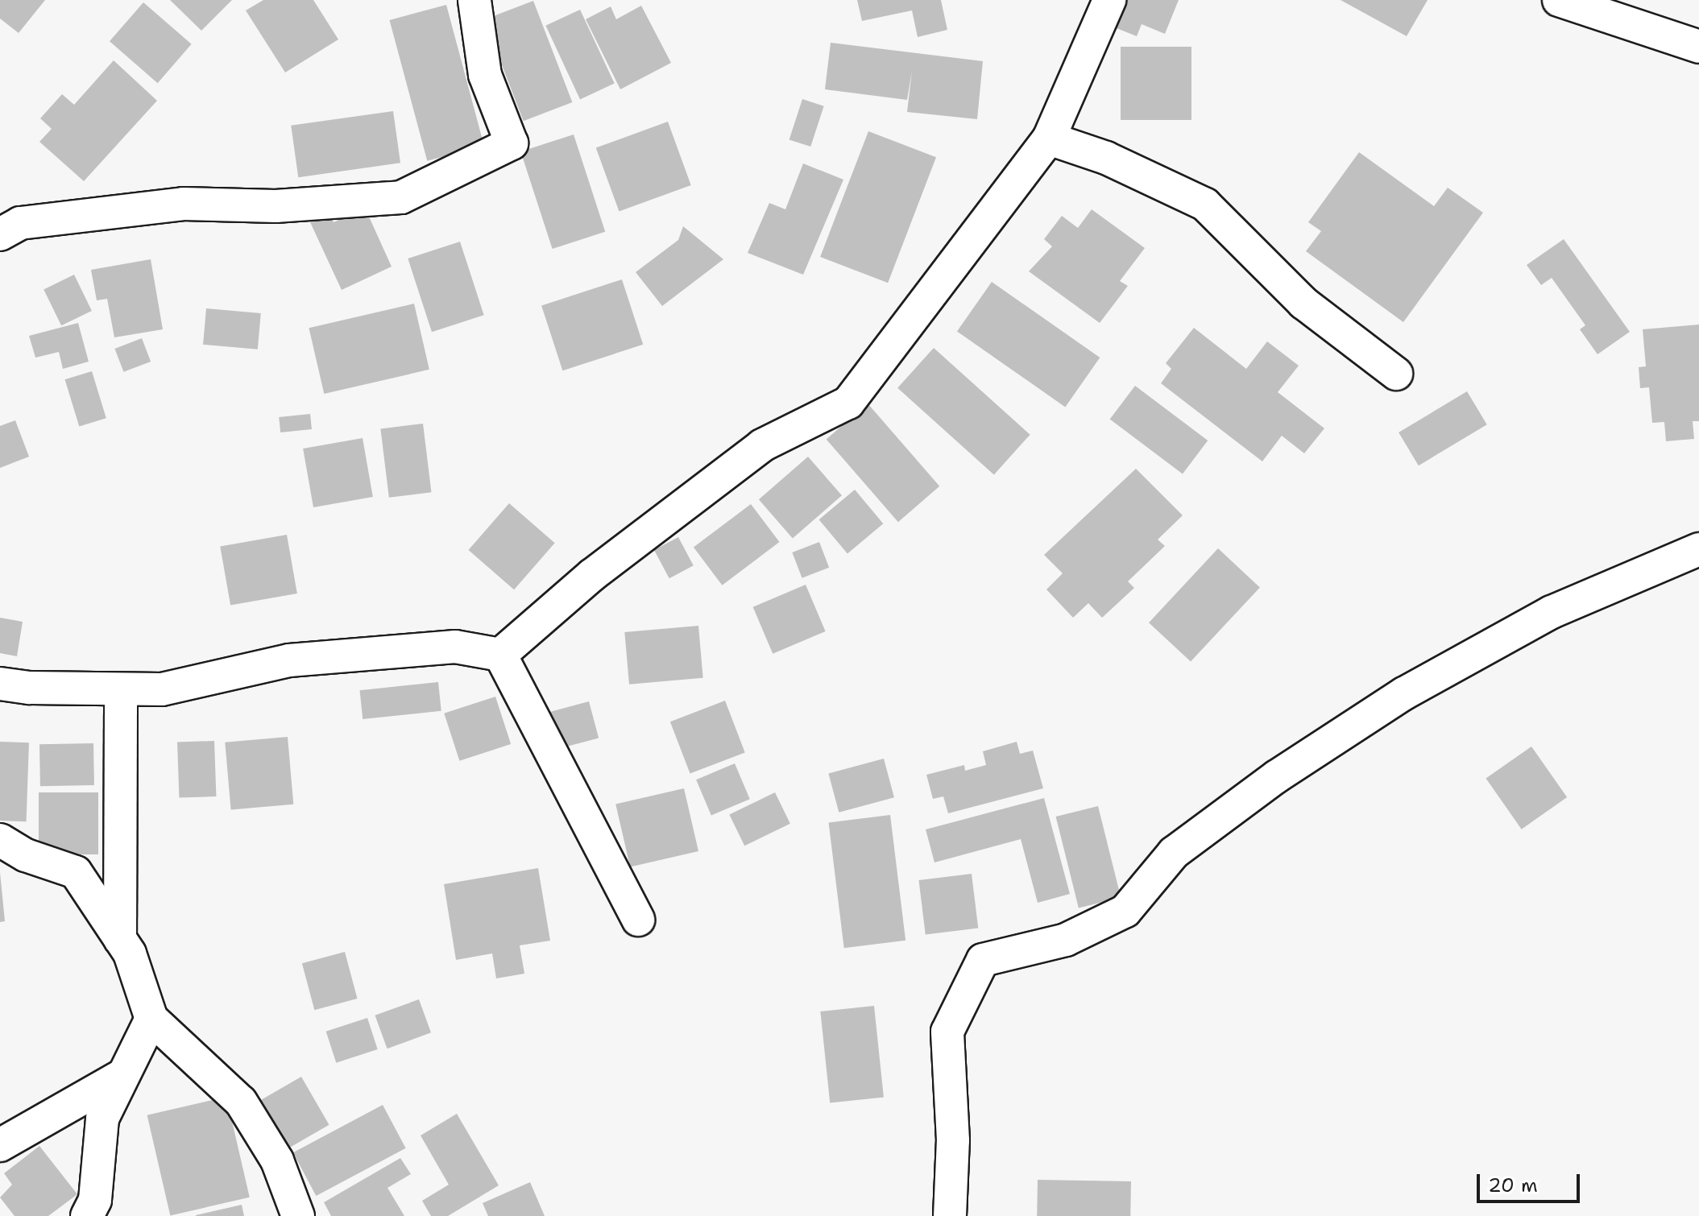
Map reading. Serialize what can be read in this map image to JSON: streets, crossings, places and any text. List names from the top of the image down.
{
  "scale_bar": "20 m"
}
